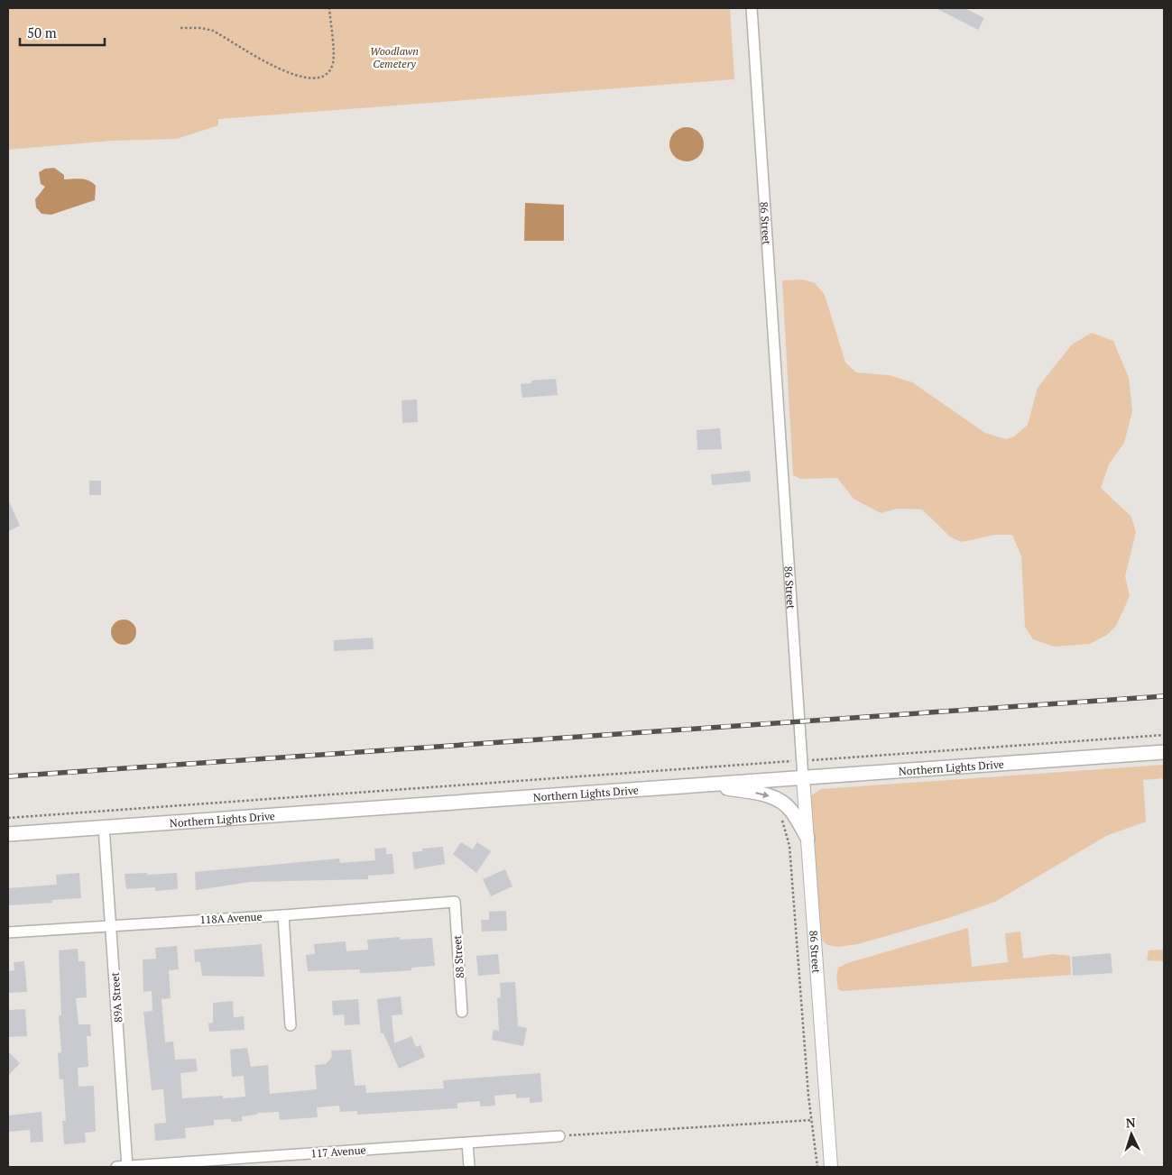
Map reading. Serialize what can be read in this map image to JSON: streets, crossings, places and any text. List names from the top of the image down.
{
  "streets": {
    "main road": ["Northern Lights Drive"],
    "street": [
      "86 Street",
      "118A Avenue",
      "88 Street",
      "89A Street",
      "117 Avenue"
    ]
  },
  "crossings": [
    ["86 Street", "Northern Lights Drive"],
    ["Northern Lights Drive", "89A Street"],
    ["118A Avenue", "88 Street"],
    ["118A Avenue", "89A Street"],
    ["89A Street", "117 Avenue"]
  ],
  "parks": ["Woodlawn Cemetery"],
  "scale_bar": "50 m",
  "north": "top"
}
